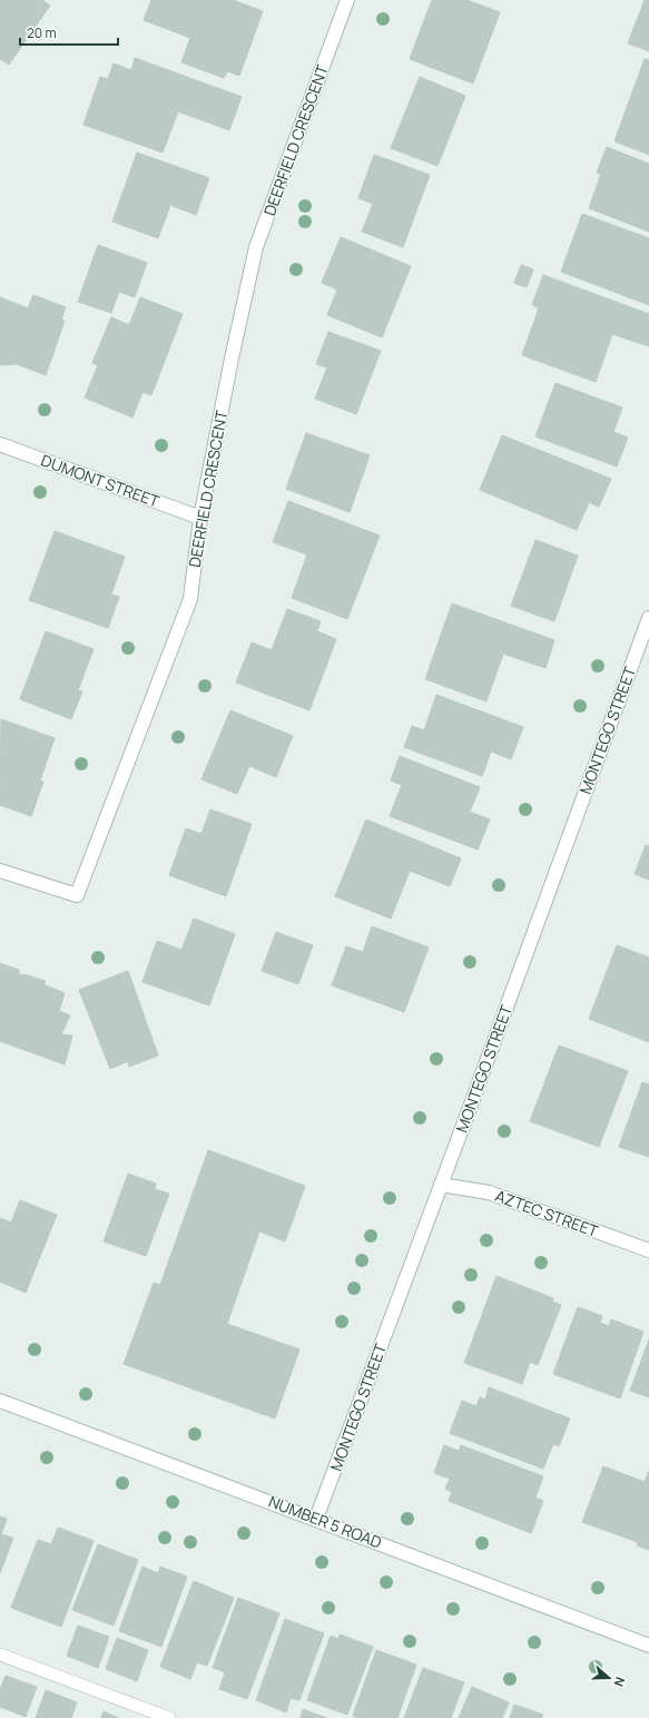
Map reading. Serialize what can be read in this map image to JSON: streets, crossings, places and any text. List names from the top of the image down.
{
  "streets": {
    "street": [
      "DEERFIELD CRESCENT",
      "DUMONT STREET",
      "MONTEGO STREET",
      "AZTEC STREET",
      "NUMBER 5 ROAD"
    ]
  },
  "crossings": [
    ["DEERFIELD CRESCENT", "DUMONT STREET"],
    ["MONTEGO STREET", "AZTEC STREET"],
    ["MONTEGO STREET", "NUMBER 5 ROAD"]
  ],
  "scale_bar": "20 m",
  "north": "right"
}
